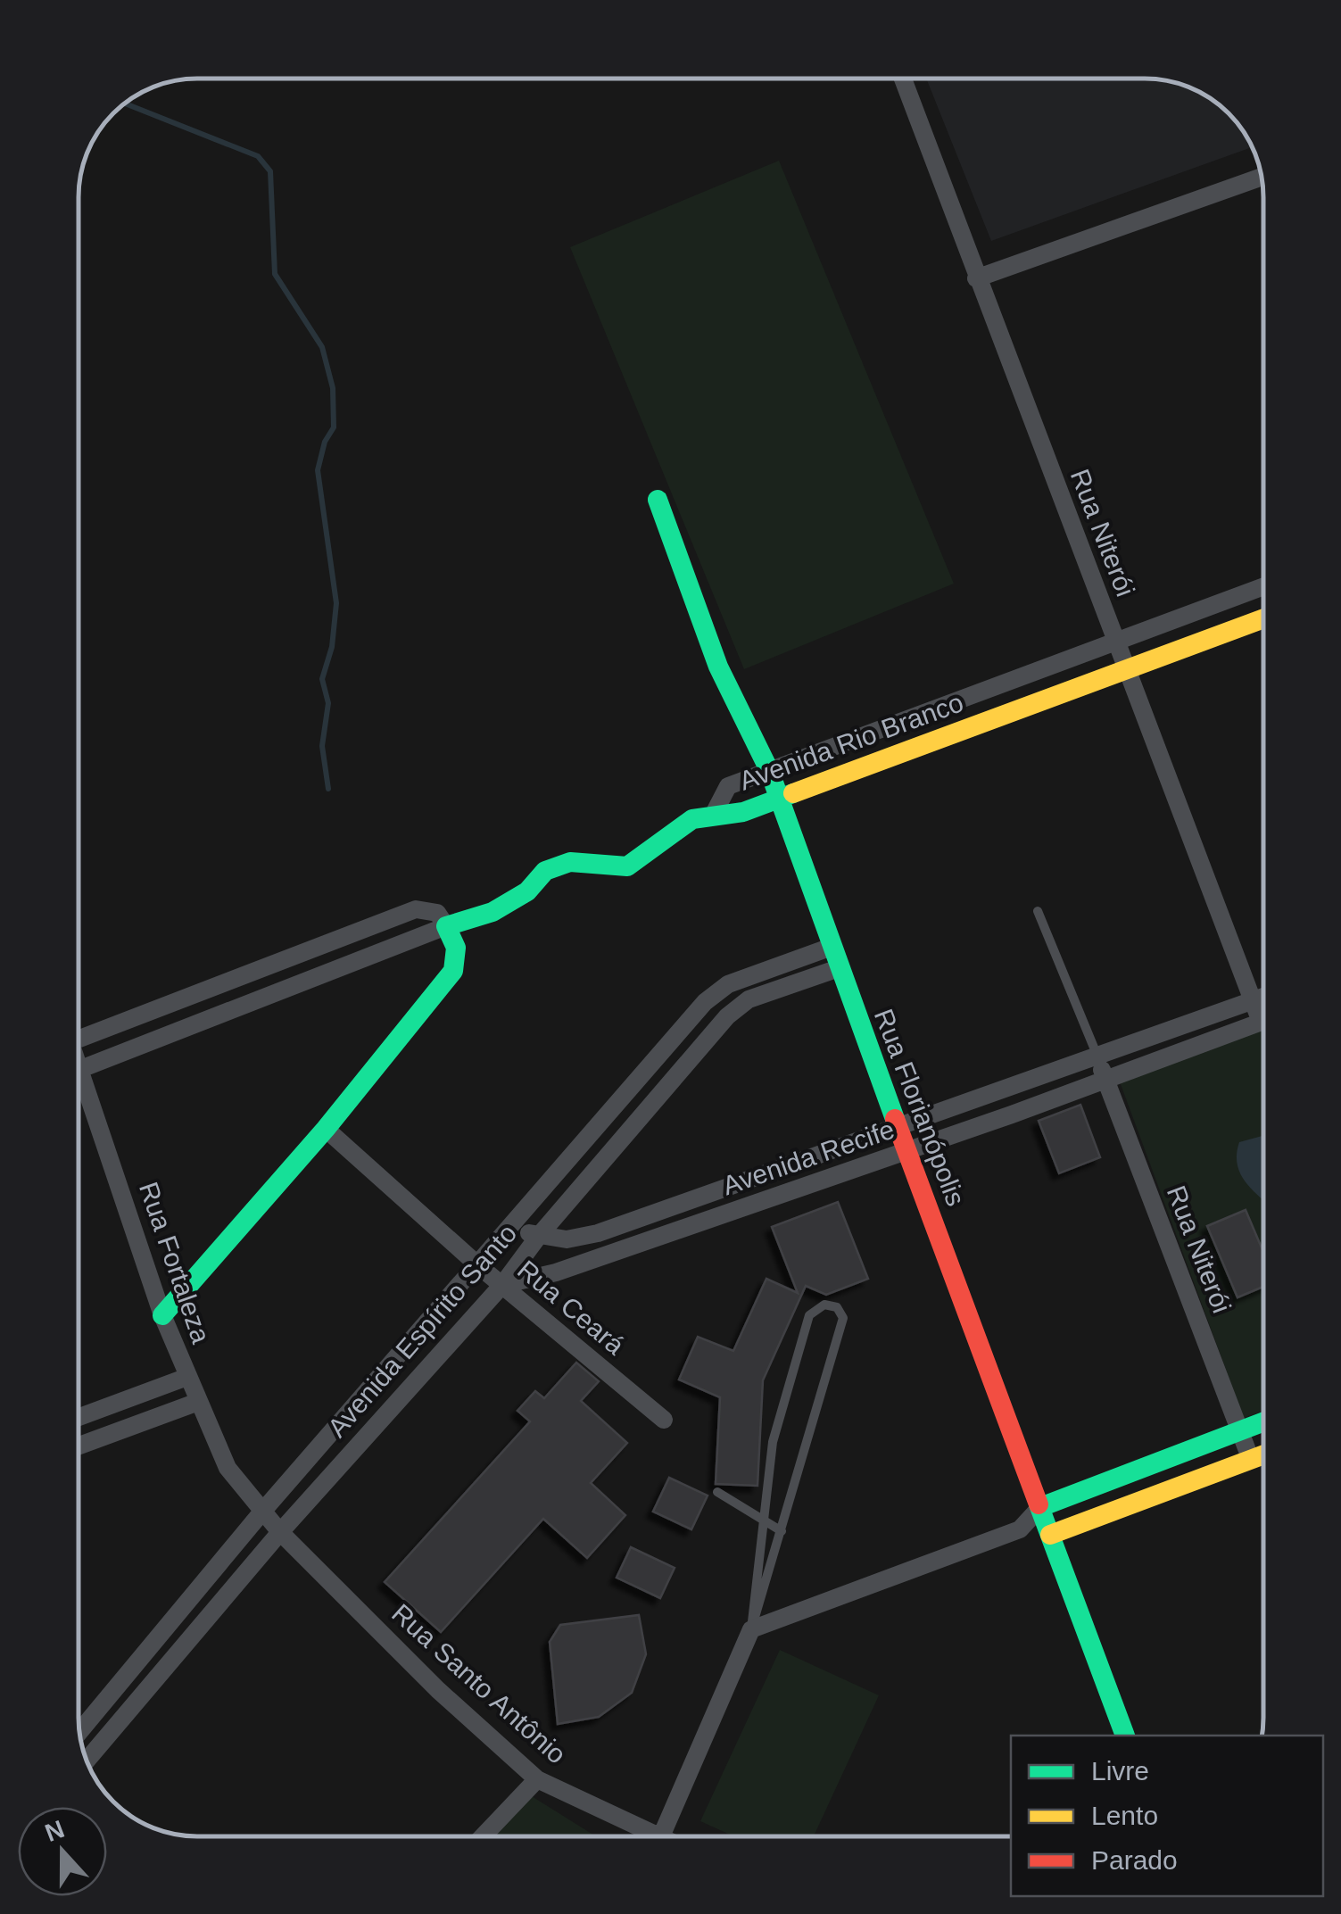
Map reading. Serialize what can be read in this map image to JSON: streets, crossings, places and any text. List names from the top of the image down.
{
  "streets": {
    "street": [
      "Rua Niterói",
      "Avenida Rio Branco",
      "Rua Florianópolis",
      "Avenida Recife",
      "Rua Fortaleza",
      "Rua Ceará",
      "Avenida Espírito Santo",
      "Rua Santo Antônio"
    ]
  },
  "crossings": [
    ["Rua Niterói", "Avenida Rio Branco"],
    ["Rua Niterói", "Avenida Recife"],
    ["Avenida Rio Branco", "Rua Florianópolis"],
    ["Rua Florianópolis", "Avenida Recife"],
    ["Rua Florianópolis", "Avenida Espírito Santo"],
    ["Avenida Recife", "Rua Ceará"],
    ["Avenida Recife", "Avenida Espírito Santo"],
    ["Rua Fortaleza", "Avenida Espírito Santo"],
    ["Rua Fortaleza", "Rua Santo Antônio"],
    ["Rua Ceará", "Avenida Espírito Santo"],
    ["Avenida Espírito Santo", "Rua Santo Antônio"]
  ],
  "legend": ["Livre", "Lento", "Parado"],
  "north": "top"
}
